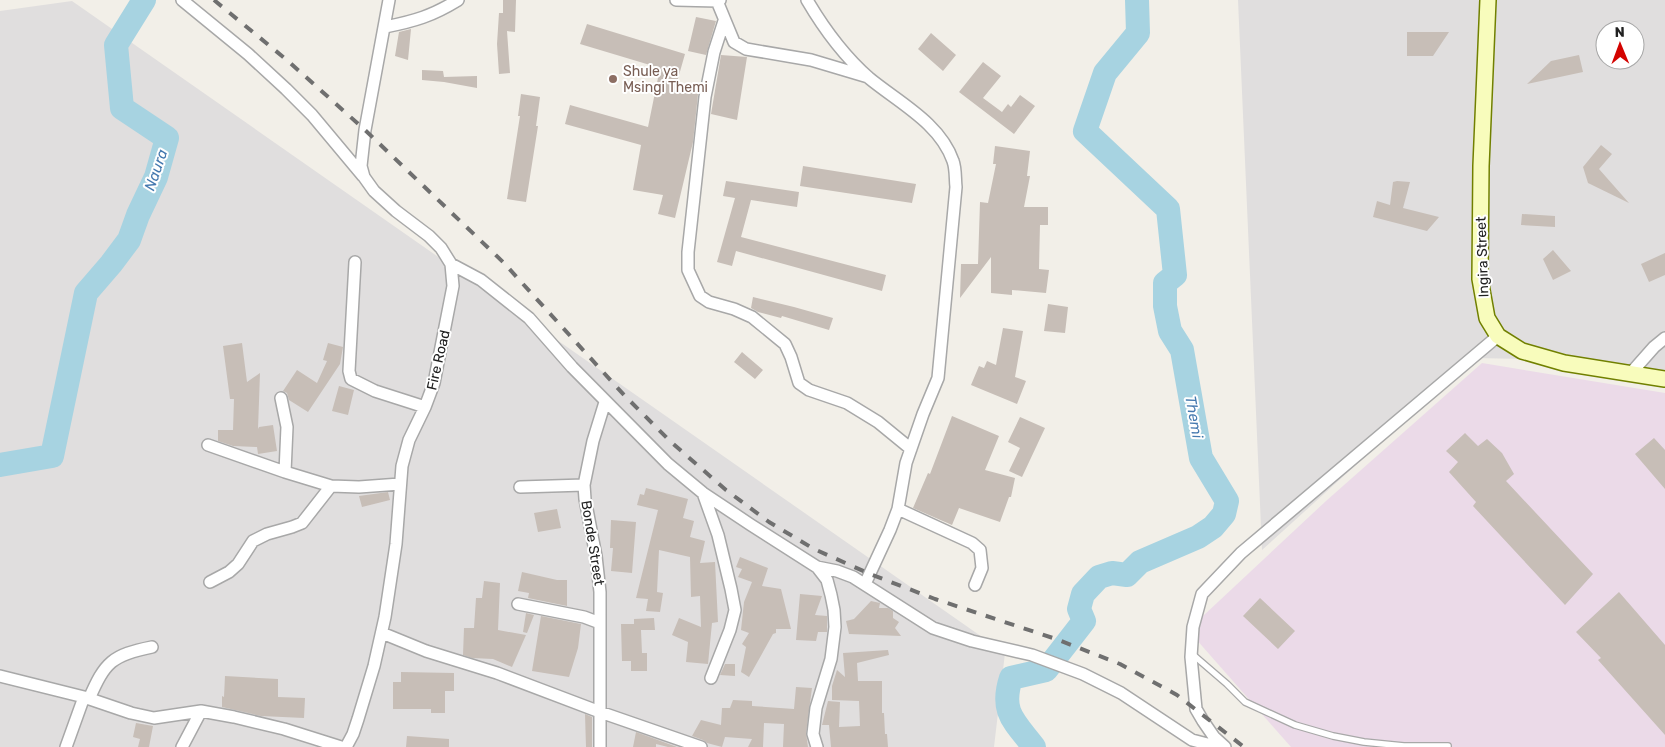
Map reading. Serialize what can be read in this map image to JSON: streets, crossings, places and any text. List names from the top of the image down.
{
  "streets": {
    "street": ["Ingira Street", "Fire Road", "Bonde Street"]
  },
  "water": ["Naura", "Themi"],
  "places": ["Shule ya Msingi Themi"],
  "north": "top"
}
